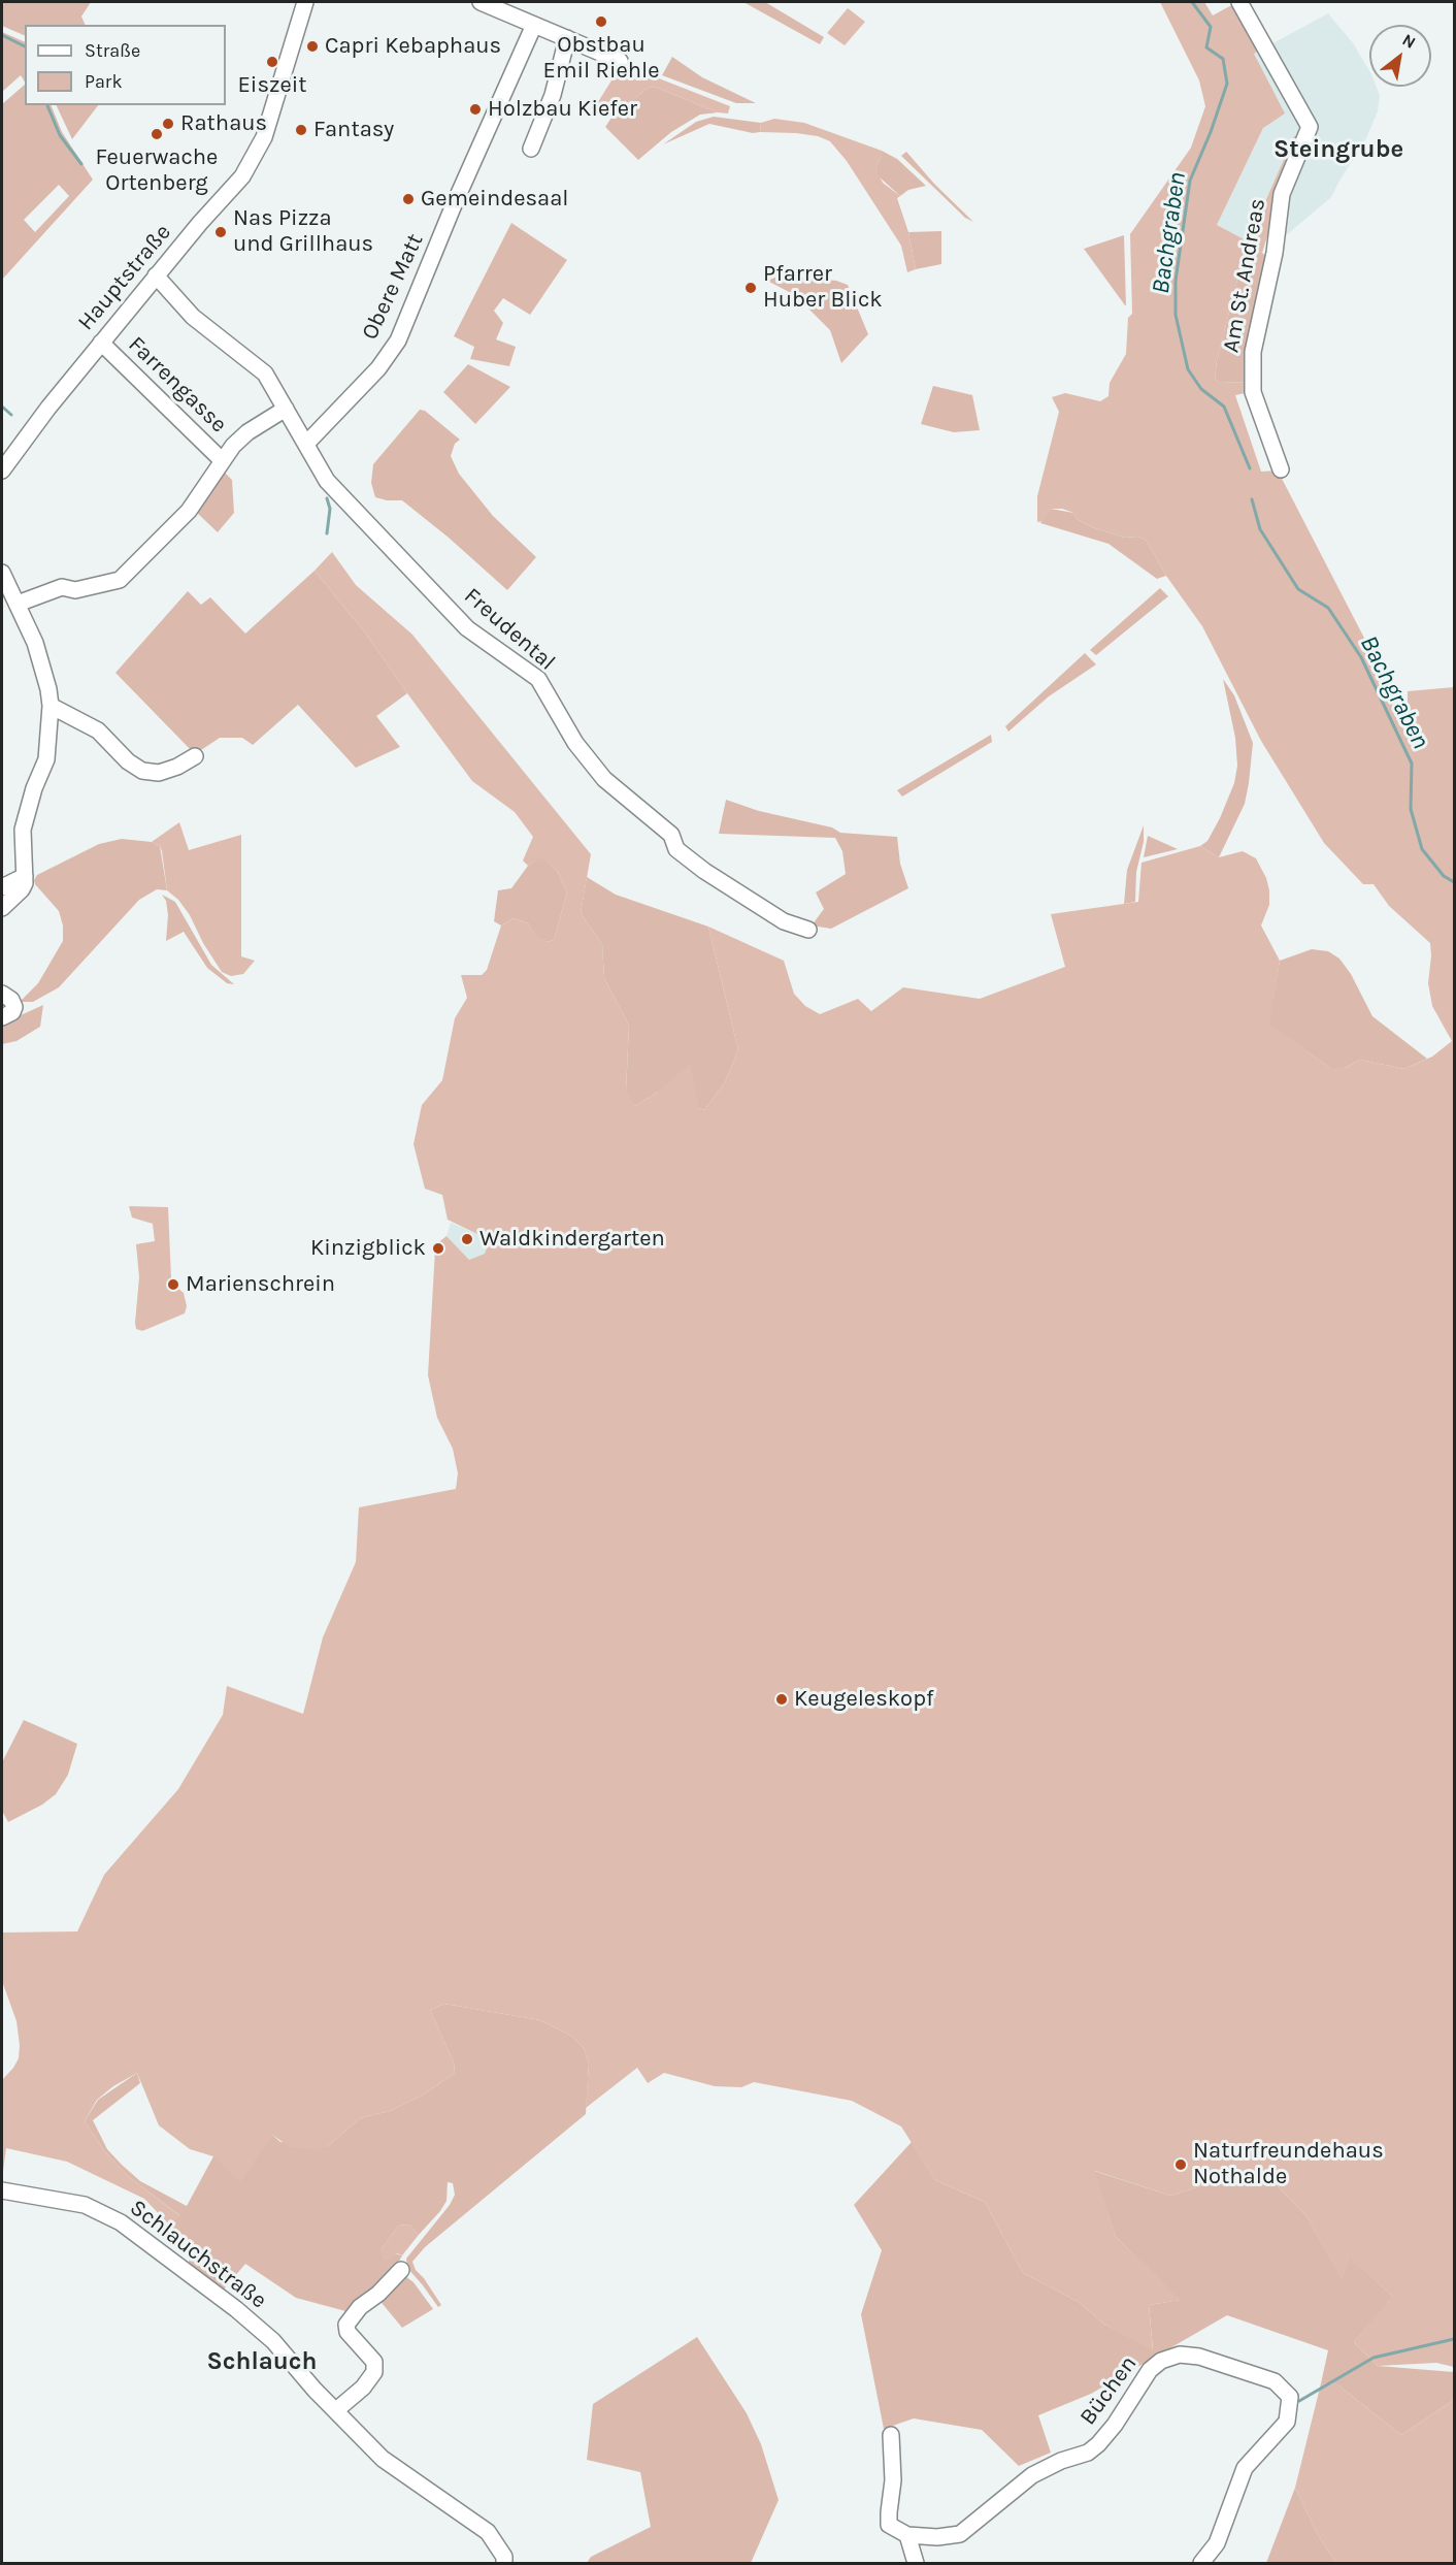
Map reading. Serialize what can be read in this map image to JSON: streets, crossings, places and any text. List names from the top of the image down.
{
  "streets": {
    "street": [
      "Am St. Andreas",
      "Hauptstraße",
      "Obere Matt",
      "Farrengasse",
      "Freudental",
      "Schlauchstraße",
      "Büchen"
    ]
  },
  "crossings": [
    ["Hauptstraße", "Farrengasse"],
    ["Hauptstraße", "Freudental"],
    ["Obere Matt", "Freudental"],
    ["Farrengasse", "Freudental"]
  ],
  "districts": ["Steingrube", "Schlauch"],
  "water": ["Bachgraben"],
  "places": [
    "Obstbau Emil Riehle",
    "Capri Kebaphaus",
    "Eiszeit",
    "Holzbau Kiefer",
    "Rathaus",
    "Fantasy",
    "Feuerwache Ortenberg",
    "Gemeindesaal",
    "Nas Pizza und Grillhaus",
    "Pfarrer Huber Blick",
    "Waldkindergarten",
    "Kinzigblick",
    "Marienschrein",
    "Keugeleskopf",
    "Naturfreundehaus Nothalde"
  ],
  "legend": ["Straße", "Park"],
  "north": "top right"
}
